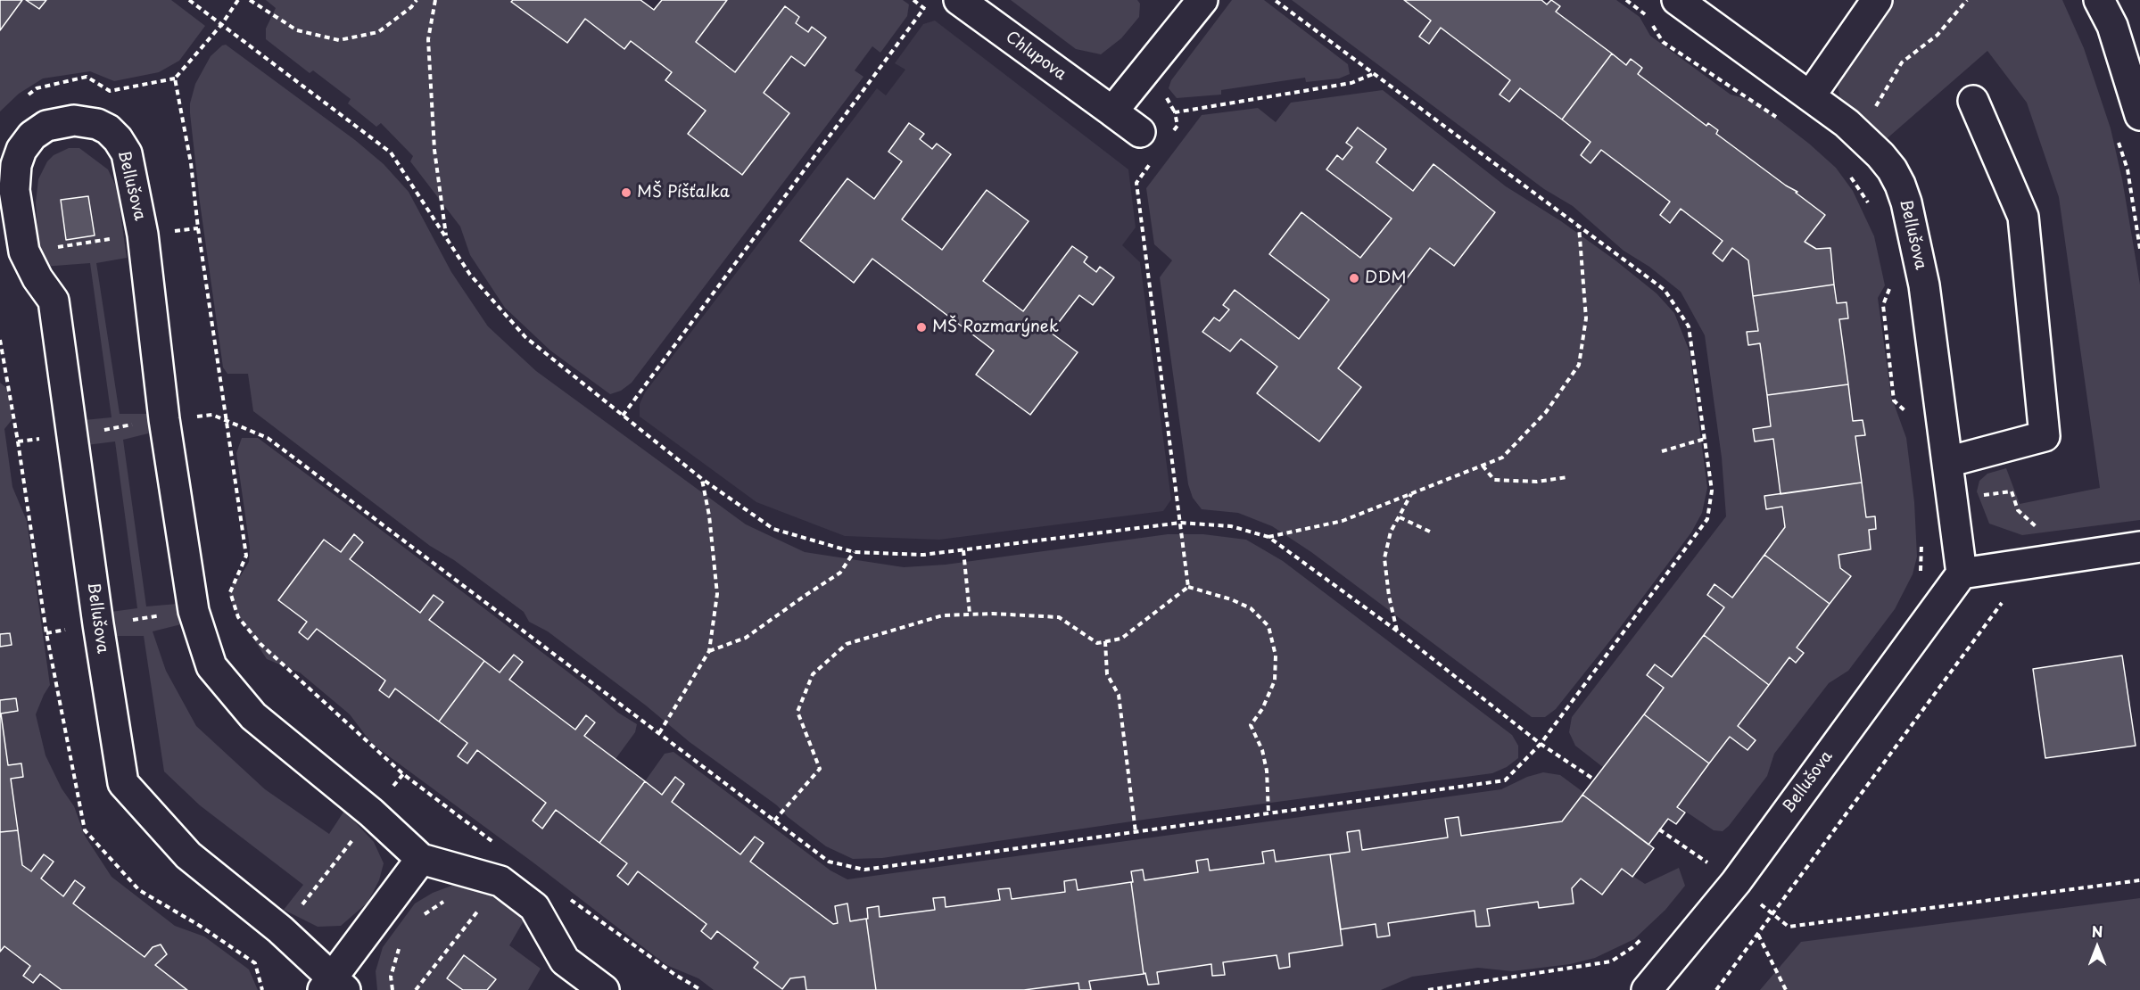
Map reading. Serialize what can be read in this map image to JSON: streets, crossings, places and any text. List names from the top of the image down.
{
  "streets": {
    "street": ["Chlupova", "Bellušova"]
  },
  "places": ["MŠ Píšťalka", "DDM", "MŠ Rozmarýnek"],
  "north": "top"
}
